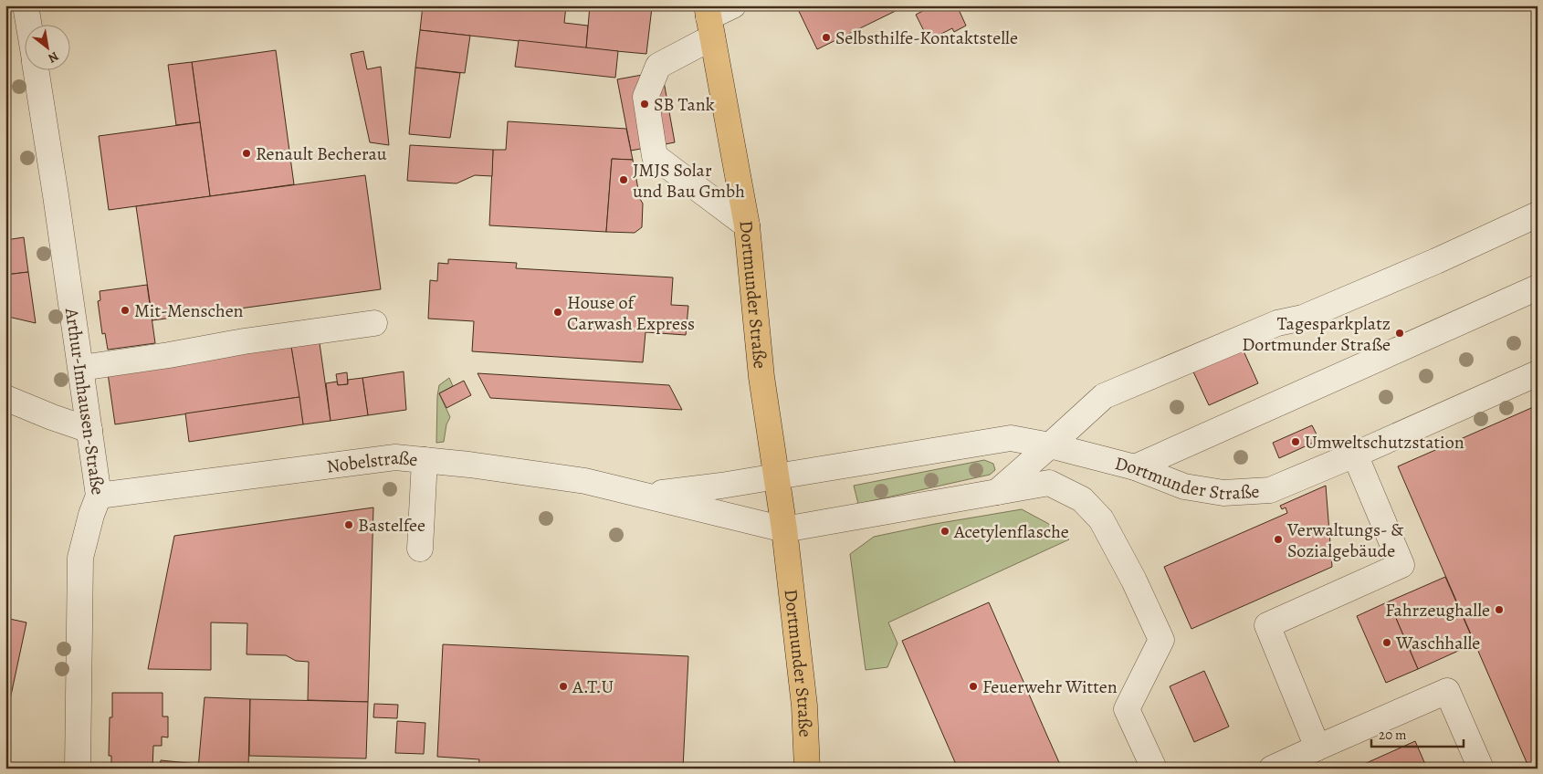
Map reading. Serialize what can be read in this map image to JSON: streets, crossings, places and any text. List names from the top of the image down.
{
  "streets": {
    "main road": ["Dortmunder Straße"],
    "street": ["Arthur-Imhausen-Straße", "Nobelstraße"]
  },
  "crossings": [
    ["Dortmunder Straße", "Nobelstraße"],
    ["Arthur-Imhausen-Straße", "Nobelstraße"]
  ],
  "places": [
    "Selbsthilfe-Kontaktstelle",
    "SB Tank",
    "Renault Becherau",
    "JMJS Solar und Bau Gmbh",
    "Mit-Menschen",
    "House of Carwash Express",
    "Tagesparkplatz Dortmunder Straße",
    "Umweltschutzstation",
    "Bastelfee",
    "Acetylenflasche",
    "Verwaltungs- & Sozialgebäude",
    "Fahrzeughalle",
    "Waschhalle",
    "A.T.U",
    "Feuerwehr Witten"
  ],
  "scale_bar": "20 m",
  "north": "bottom right"
}
